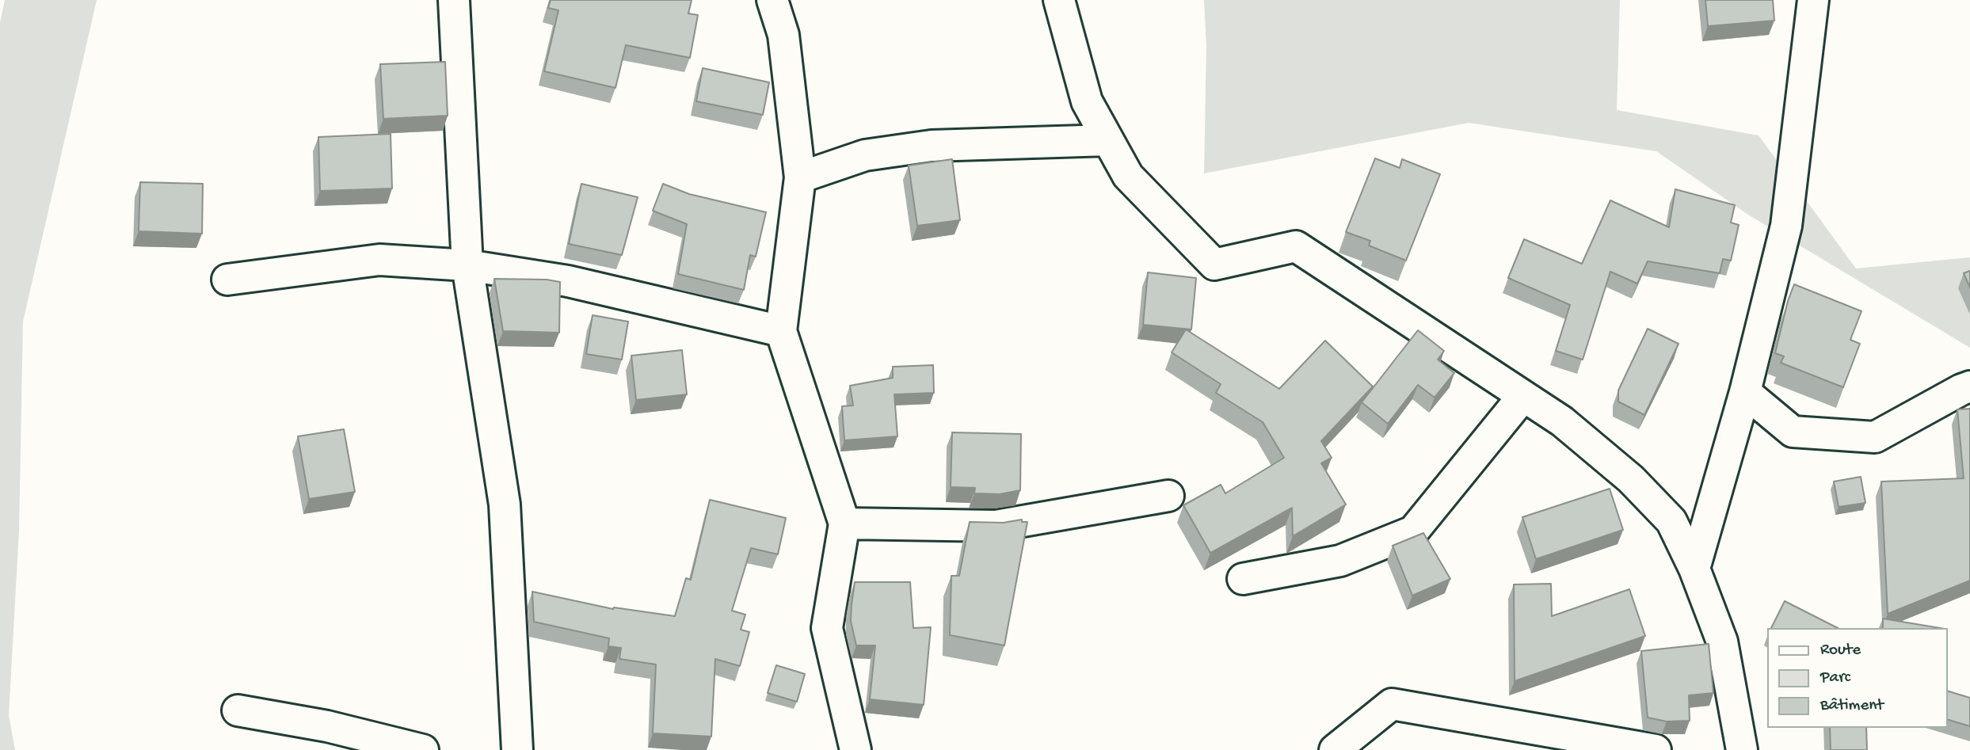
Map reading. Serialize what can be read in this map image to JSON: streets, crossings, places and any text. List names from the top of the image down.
{
  "legend": ["Route", "Parc", "Bâtiment"]
}
